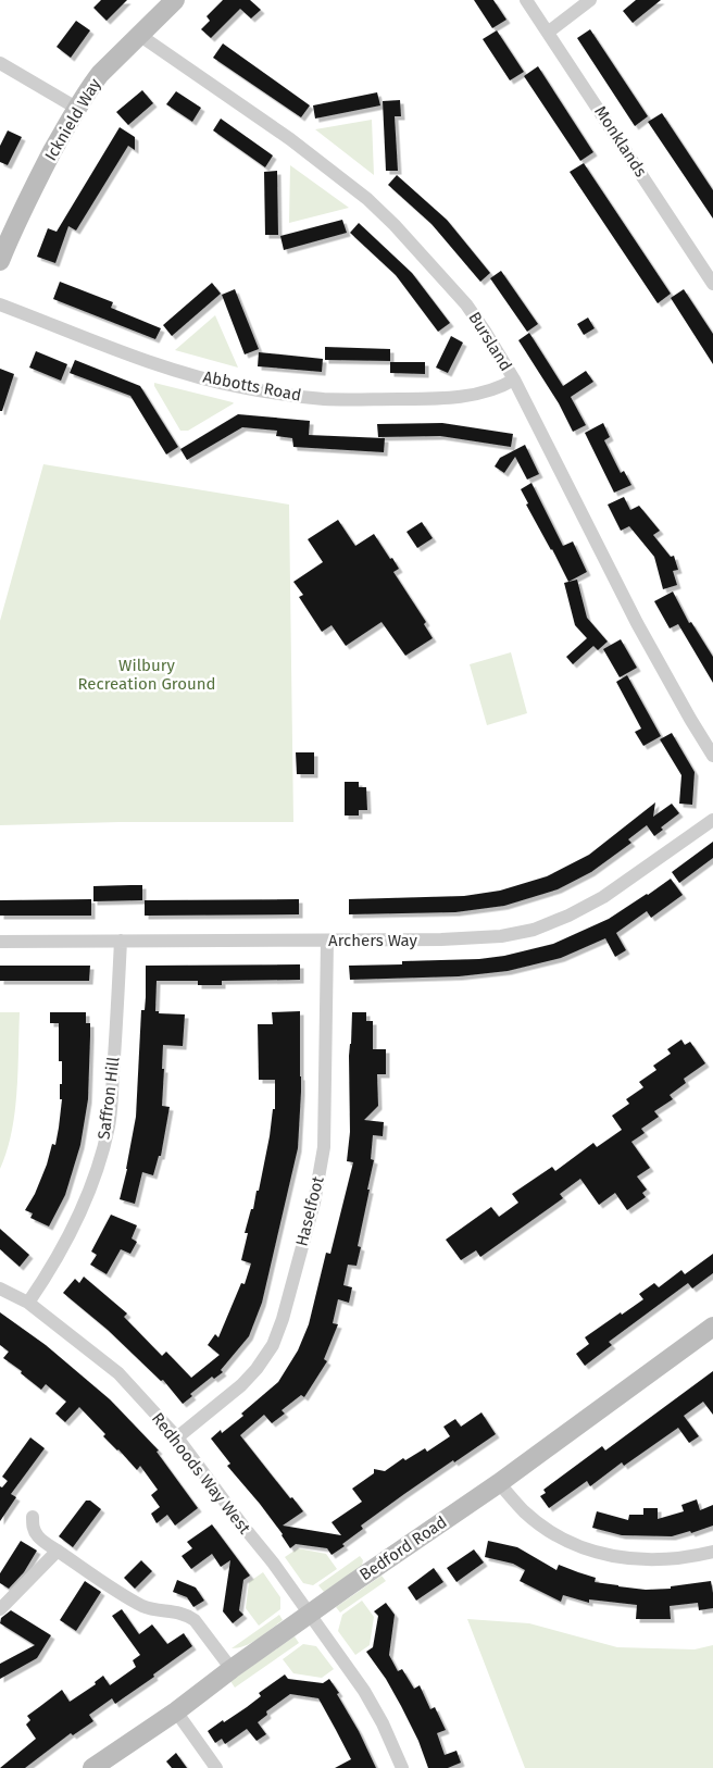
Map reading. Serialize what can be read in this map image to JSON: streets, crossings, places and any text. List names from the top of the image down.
{
  "streets": {
    "street": [
      "Icknield Way",
      "Monklands",
      "Bursland",
      "Abbotts Road",
      "Archers Way",
      "Saffron Hill",
      "Haselfoot",
      "Redhoods Way West",
      "Bedford Road"
    ]
  },
  "crossings": [
    ["Icknield Way", "Bursland"],
    ["Bursland", "Abbotts Road"],
    ["Archers Way", "Saffron Hill"],
    ["Archers Way", "Haselfoot"],
    ["Saffron Hill", "Redhoods Way West"],
    ["Haselfoot", "Redhoods Way West"],
    ["Redhoods Way West", "Bedford Road"]
  ],
  "parks": ["Wilbury Recreation Ground"]
}
